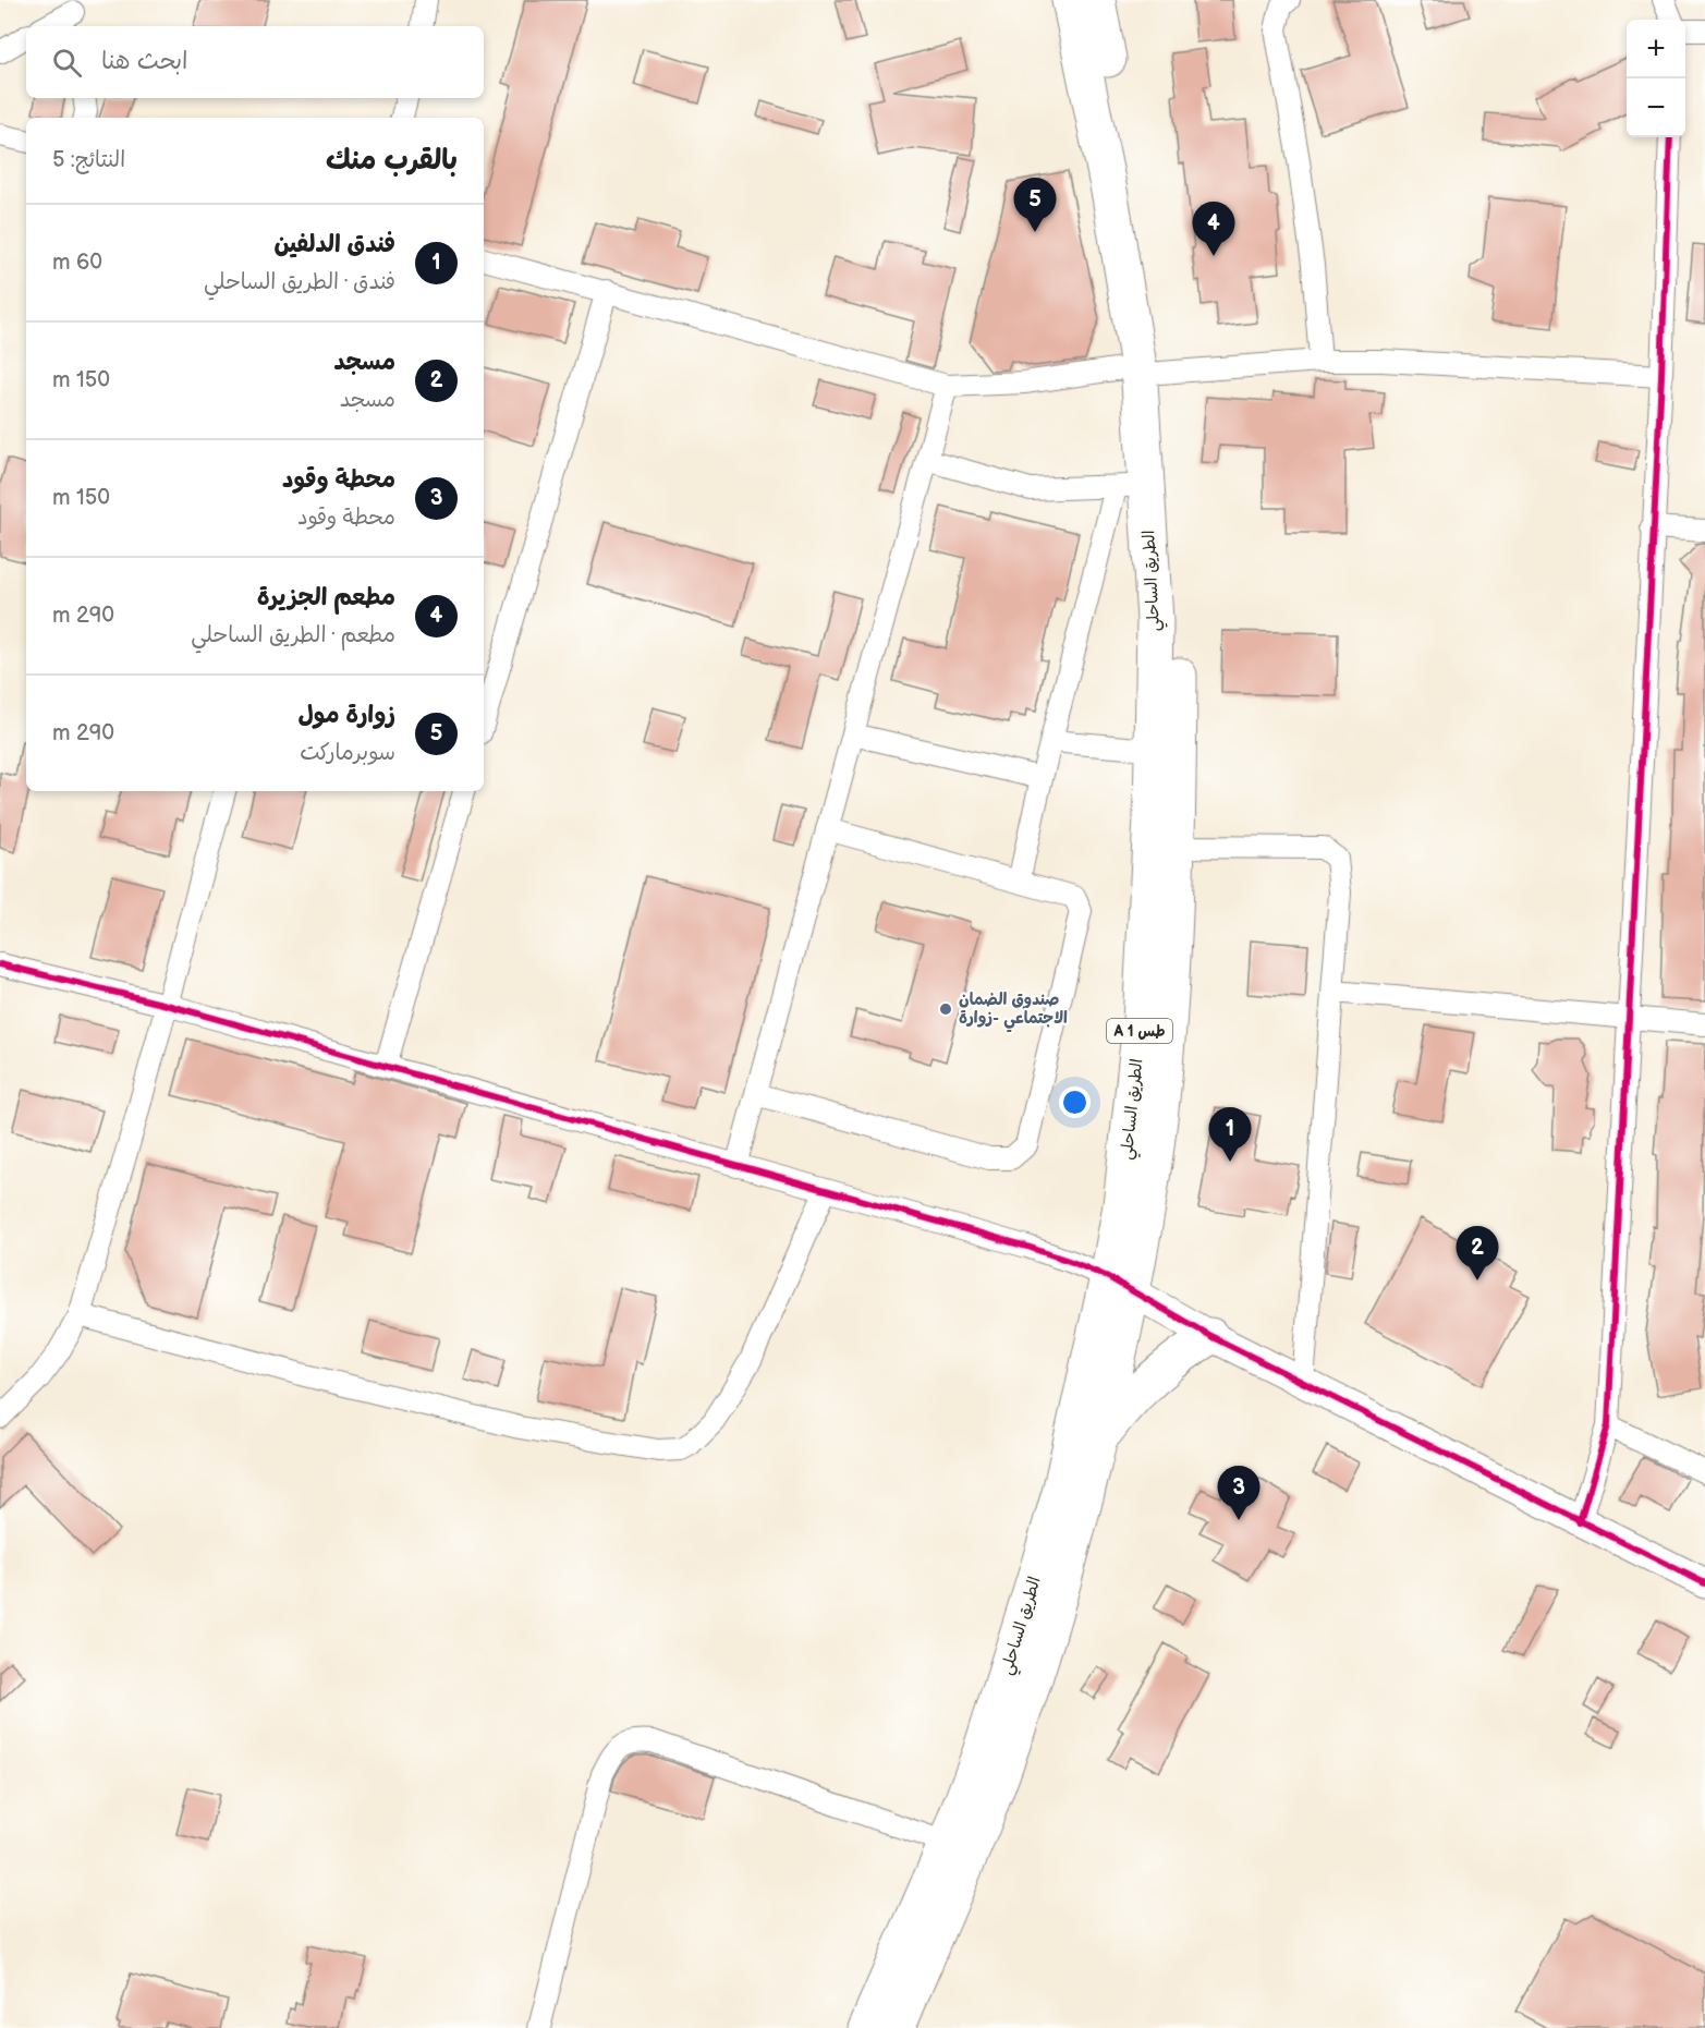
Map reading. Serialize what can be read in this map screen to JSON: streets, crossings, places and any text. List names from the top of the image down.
{
  "streets": {
    "highway": ["الطريق الساحلي", "A 1 طس"]
  },
  "places": ["صندوق الضمان الاجتماعي -زوارة"],
  "page": {
    "map_buttons": ["+", "−"],
    "search": "ابحث هنا",
    "heading": ["بالقرب منك", "النتائج: 5"],
    "pins": [
      "5",
      "4",
      "1",
      "2",
      "3"
    ],
    "list": [
      {
        "mark": "1",
        "name": "فندق الدلفين",
        "note": "فندق · الطريق الساحلي",
        "value": "60 m"
      },
      {
        "mark": "2",
        "name": "مسجد",
        "note": "مسجد",
        "value": "150 m"
      },
      {
        "mark": "3",
        "name": "محطة وقود",
        "note": "محطة وقود",
        "value": "150 m"
      },
      {
        "mark": "4",
        "name": "مطعم الجزيرة",
        "note": "مطعم · الطريق الساحلي",
        "value": "290 m"
      },
      {
        "mark": "5",
        "name": "زوارة مول",
        "note": "سوبرماركت",
        "value": "290 m"
      }
    ]
  }
}
